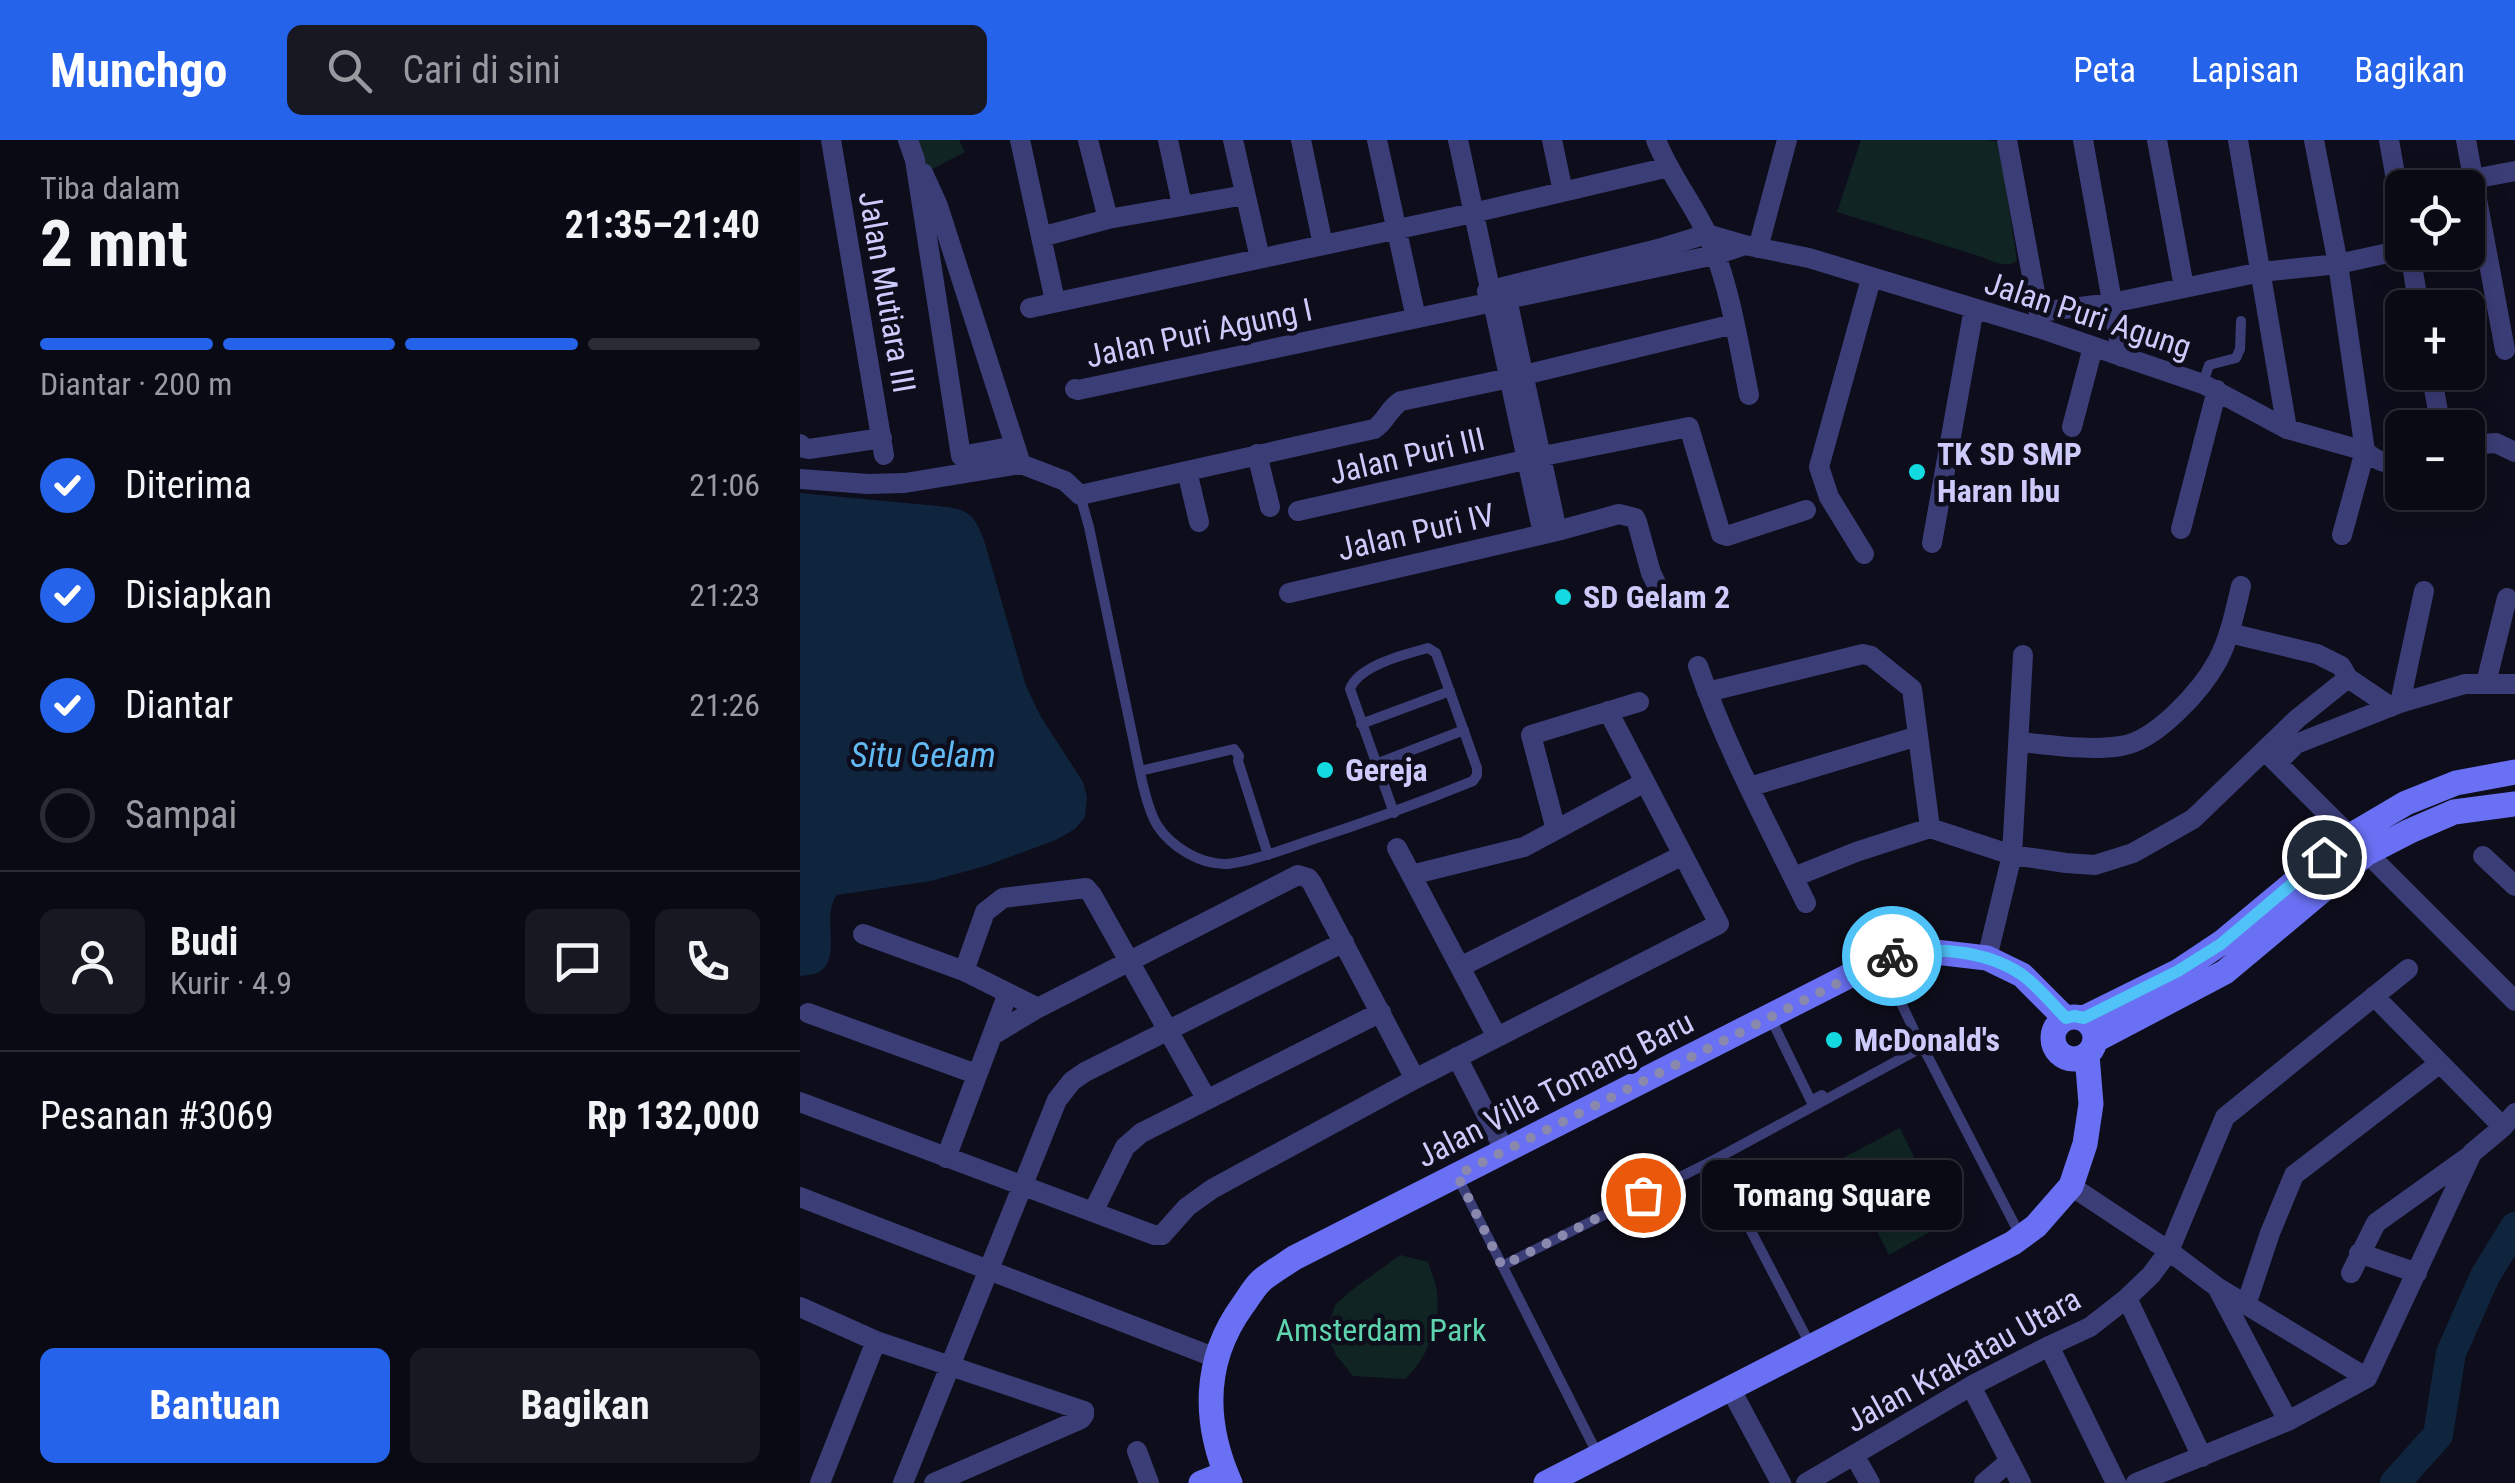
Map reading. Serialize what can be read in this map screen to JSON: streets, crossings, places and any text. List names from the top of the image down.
{
  "streets": {
    "street": [
      "Jalan Mutiara III",
      "Jalan Puri Agung",
      "Jalan Puri Agung I",
      "Jalan Puri III",
      "Jalan Puri IV",
      "Jalan Villa Tomang Baru",
      "Jalan Krakatau Utara"
    ]
  },
  "crossings": [
    ["Jalan Puri Agung", "Jalan Puri Agung I"]
  ],
  "water": ["Situ Gelam"],
  "parks": ["Amsterdam Park"],
  "places": [
    "TK SD SMP Haran Ibu",
    "SD Gelam 2",
    "Gereja",
    "McDonald's",
    "Tomang Square"
  ],
  "page": {
    "header": "Munchgo",
    "search": "Cari di sini",
    "nav": ["Peta", "Lapisan", "Bagikan"],
    "heading": ["2 mnt", "Tiba dalam", "21:35–21:40"],
    "panel": [
      "Budi",
      "Kurir · 4.9",
      "Pesanan #3069",
      "Rp 132,000"
    ],
    "map_buttons": ["+", "−"],
    "bar": "Diantar · 200 m",
    "list": [
      ["Diterima", "21:06"],
      ["Disiapkan", "21:23"],
      ["Diantar", "21:26"],
      "Sampai"
    ],
    "bubble": "Tomang Square",
    "buttons": ["Bantuan", "Bagikan"]
  }
}
